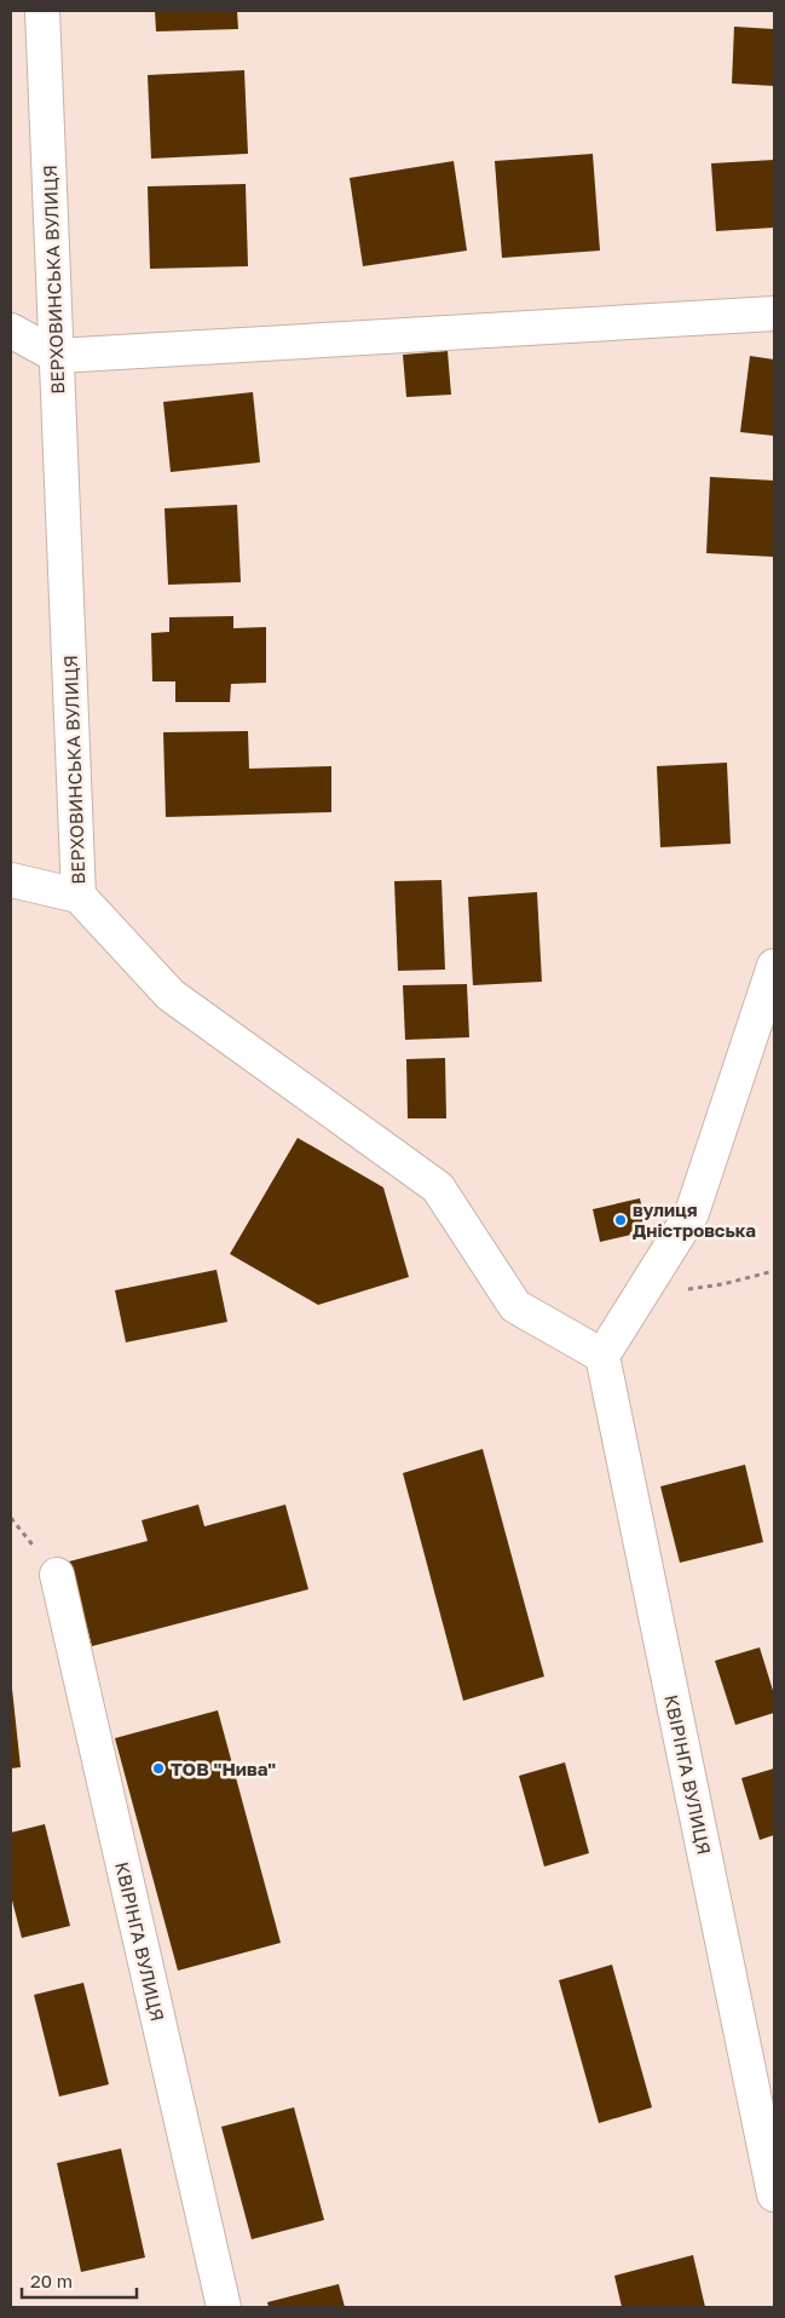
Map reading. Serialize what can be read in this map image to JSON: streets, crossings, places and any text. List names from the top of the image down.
{
  "streets": {
    "street": ["ВЕРХОВИНСЬКА ВУЛИЦЯ", "КВІРІНГА ВУЛИЦЯ"]
  },
  "crossings": [
    ["ВЕРХОВИНСЬКА ВУЛИЦЯ", "КВІРІНГА ВУЛИЦЯ"]
  ],
  "places": ["вулиця Дністровська", "ТОВ \"Нива\""],
  "scale_bar": "20 m"
}
